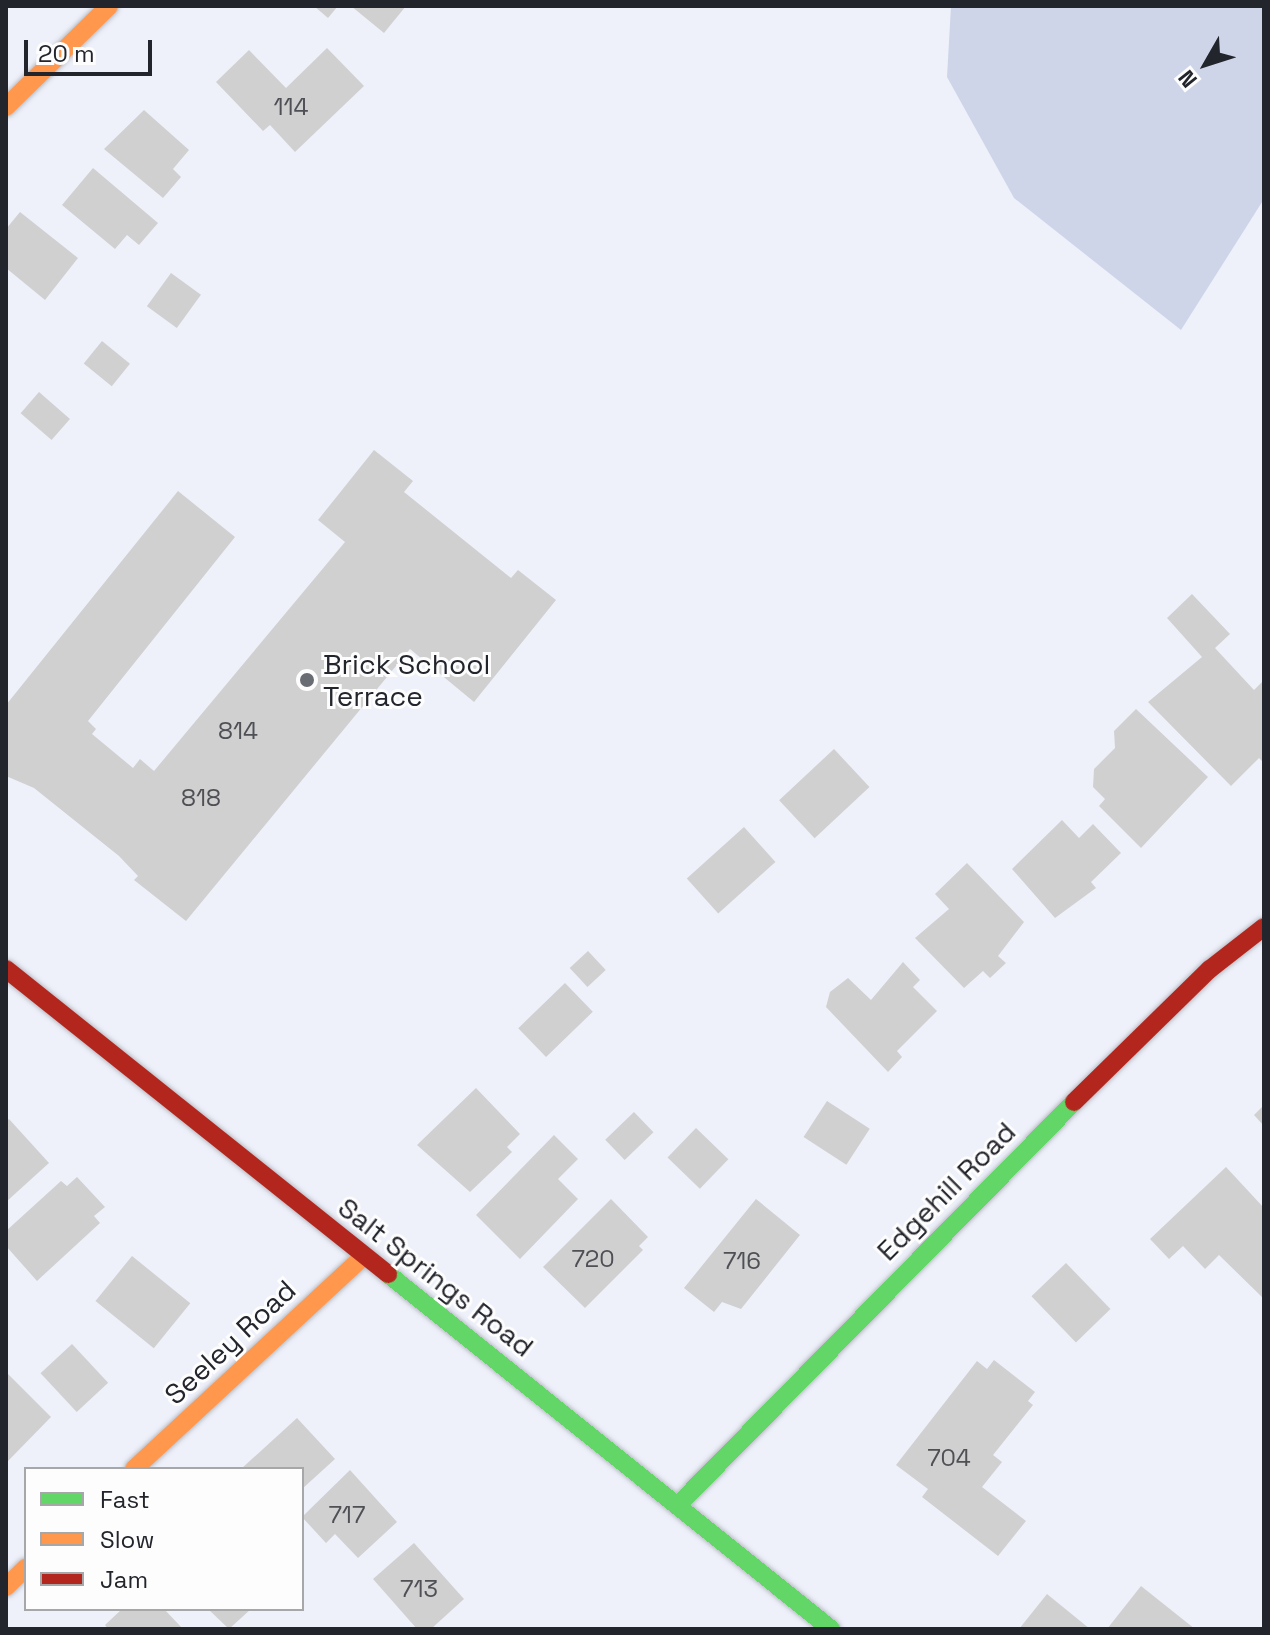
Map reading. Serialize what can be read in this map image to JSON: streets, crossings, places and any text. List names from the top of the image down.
{
  "streets": {
    "street": ["Edgehill Road", "Salt Springs Road", "Seeley Road"]
  },
  "crossings": [
    ["Edgehill Road", "Salt Springs Road"],
    ["Salt Springs Road", "Seeley Road"]
  ],
  "places": ["Brick School Terrace"],
  "house_numbers": [
    "114",
    "814",
    "818",
    "720",
    "716",
    "704",
    "717",
    "713"
  ],
  "legend": ["Fast", "Slow", "Jam"],
  "scale_bar": "20 m",
  "north": "bottom left"
}
